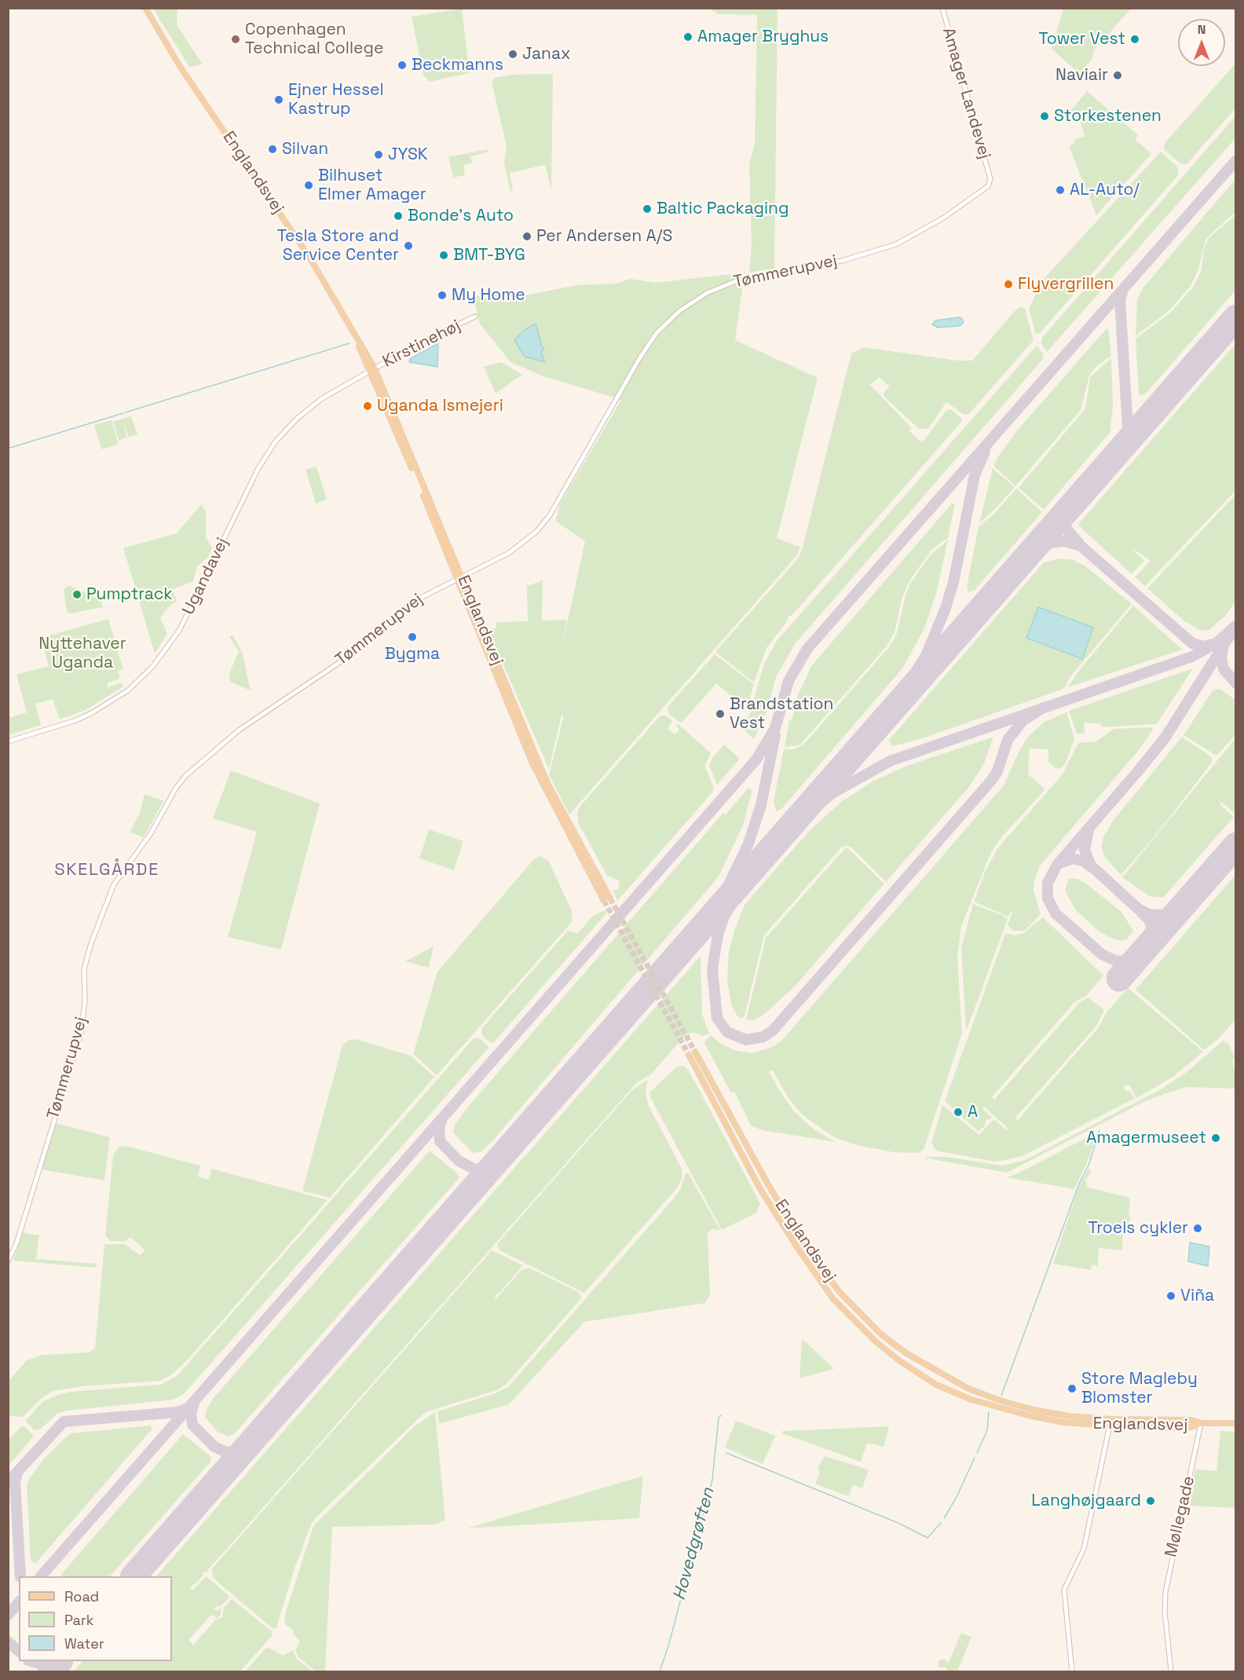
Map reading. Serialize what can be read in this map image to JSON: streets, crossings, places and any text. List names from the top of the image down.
{
  "streets": {
    "main road": ["Englandsvej"],
    "street": [
      "Amager Landevej",
      "Tømmerupvej",
      "Kirstinehøj",
      "Ugandavej",
      "Møllegade"
    ]
  },
  "crossings": [
    ["Amager Landevej", "Tømmerupvej"],
    ["Englandsvej", "Tømmerupvej"],
    ["Englandsvej", "Kirstinehøj"],
    ["Englandsvej", "Ugandavej"],
    ["Englandsvej", "Møllegade"],
    ["Kirstinehøj", "Ugandavej"]
  ],
  "districts": ["SKELGÅRDE"],
  "water": ["Hovedgrøften"],
  "parks": ["Nyttehaver Uganda"],
  "places": [
    "Amager Bryghus",
    "Copenhagen Technical College",
    "Tower Vest",
    "Janax",
    "Beckmanns",
    "Naviair",
    "Ejner Hessel Kastrup",
    "Storkestenen",
    "Silvan",
    "JYSK",
    "Bilhuset Elmer Amager",
    "AL-Auto/",
    "Baltic Packaging",
    "Bonde's Auto",
    "Per Andersen A/S",
    "Tesla Store and Service Center",
    "BMT-BYG",
    "Flyvergrillen",
    "My Home",
    "Uganda Ismejeri",
    "Pumptrack",
    "Bygma",
    "Brandstation Vest",
    "A",
    "Amagermuseet",
    "Troels cykler",
    "Viña",
    "Store Magleby Blomster",
    "Langhøjgaard"
  ],
  "legend": ["Road", "Park", "Water"],
  "north": "top"
}
